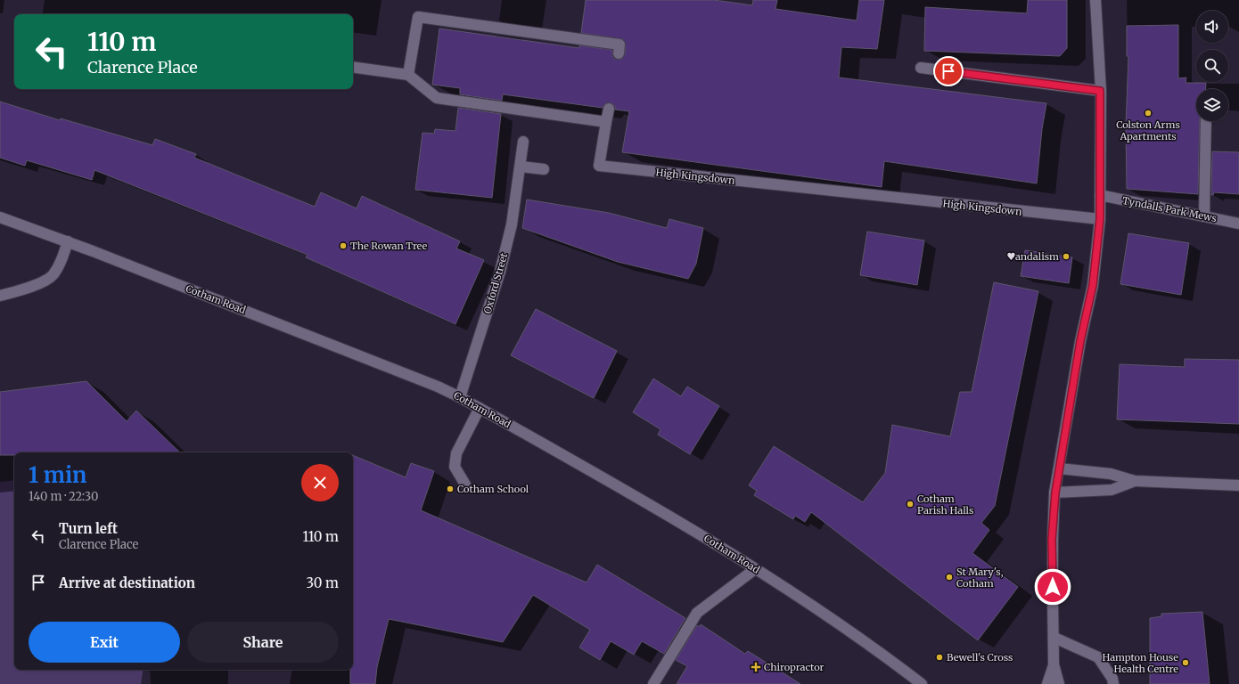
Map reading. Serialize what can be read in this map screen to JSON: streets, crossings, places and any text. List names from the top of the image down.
{
  "streets": {
    "street": [
      "High Kingsdown",
      "Tyndalls Park Mews",
      "Oxford Street",
      "Cotham Road"
    ]
  },
  "crossings": [
    ["Oxford Street", "Cotham Road"]
  ],
  "places": {
    "other": [
      "Colston Arms Apartments",
      "The Rowan Tree",
      "♥andalism",
      "Cotham School",
      "Cotham Parish Halls",
      "St Mary's, Cotham",
      "Bewell's Cross",
      "Hampton House Health Centre"
    ],
    "health": ["Chiropractor"]
  },
  "page": {
    "turn": ["110 m", "Clarence Place"],
    "heading": ["1 min", "140 m · 22:30"],
    "list": [
      {
        "name": "Turn left",
        "note": "Clarence Place",
        "value": "110 m"
      },
      {
        "name": "Arrive at destination",
        "value": "30 m"
      }
    ],
    "buttons": ["Exit", "Share"]
  }
}
